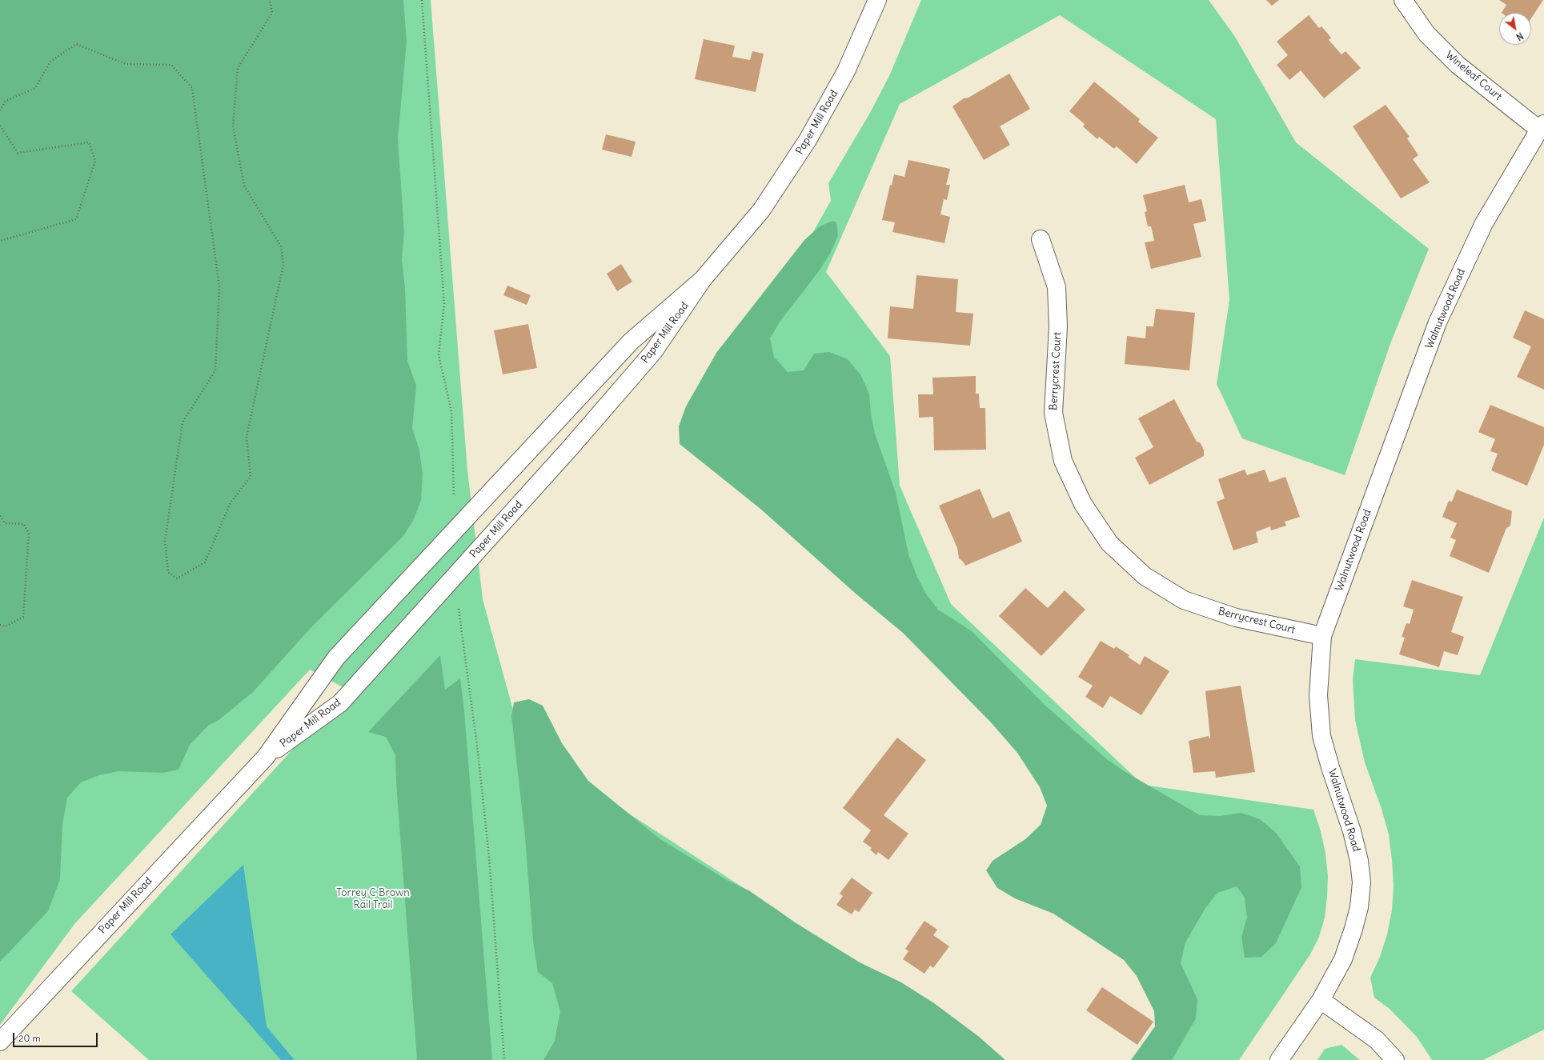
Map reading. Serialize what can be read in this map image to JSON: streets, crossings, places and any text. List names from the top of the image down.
{
  "streets": {
    "main road": [
      "Wineleaf Court",
      "Paper Mill Road",
      "Walnutwood Road",
      "Berrycrest Court"
    ]
  },
  "crossings": [
    ["Wineleaf Court", "Walnutwood Road"],
    ["Walnutwood Road", "Berrycrest Court"]
  ],
  "parks": ["Torrey C Brown Rail Trail"],
  "scale_bar": "20 m",
  "north": "bottom right"
}
